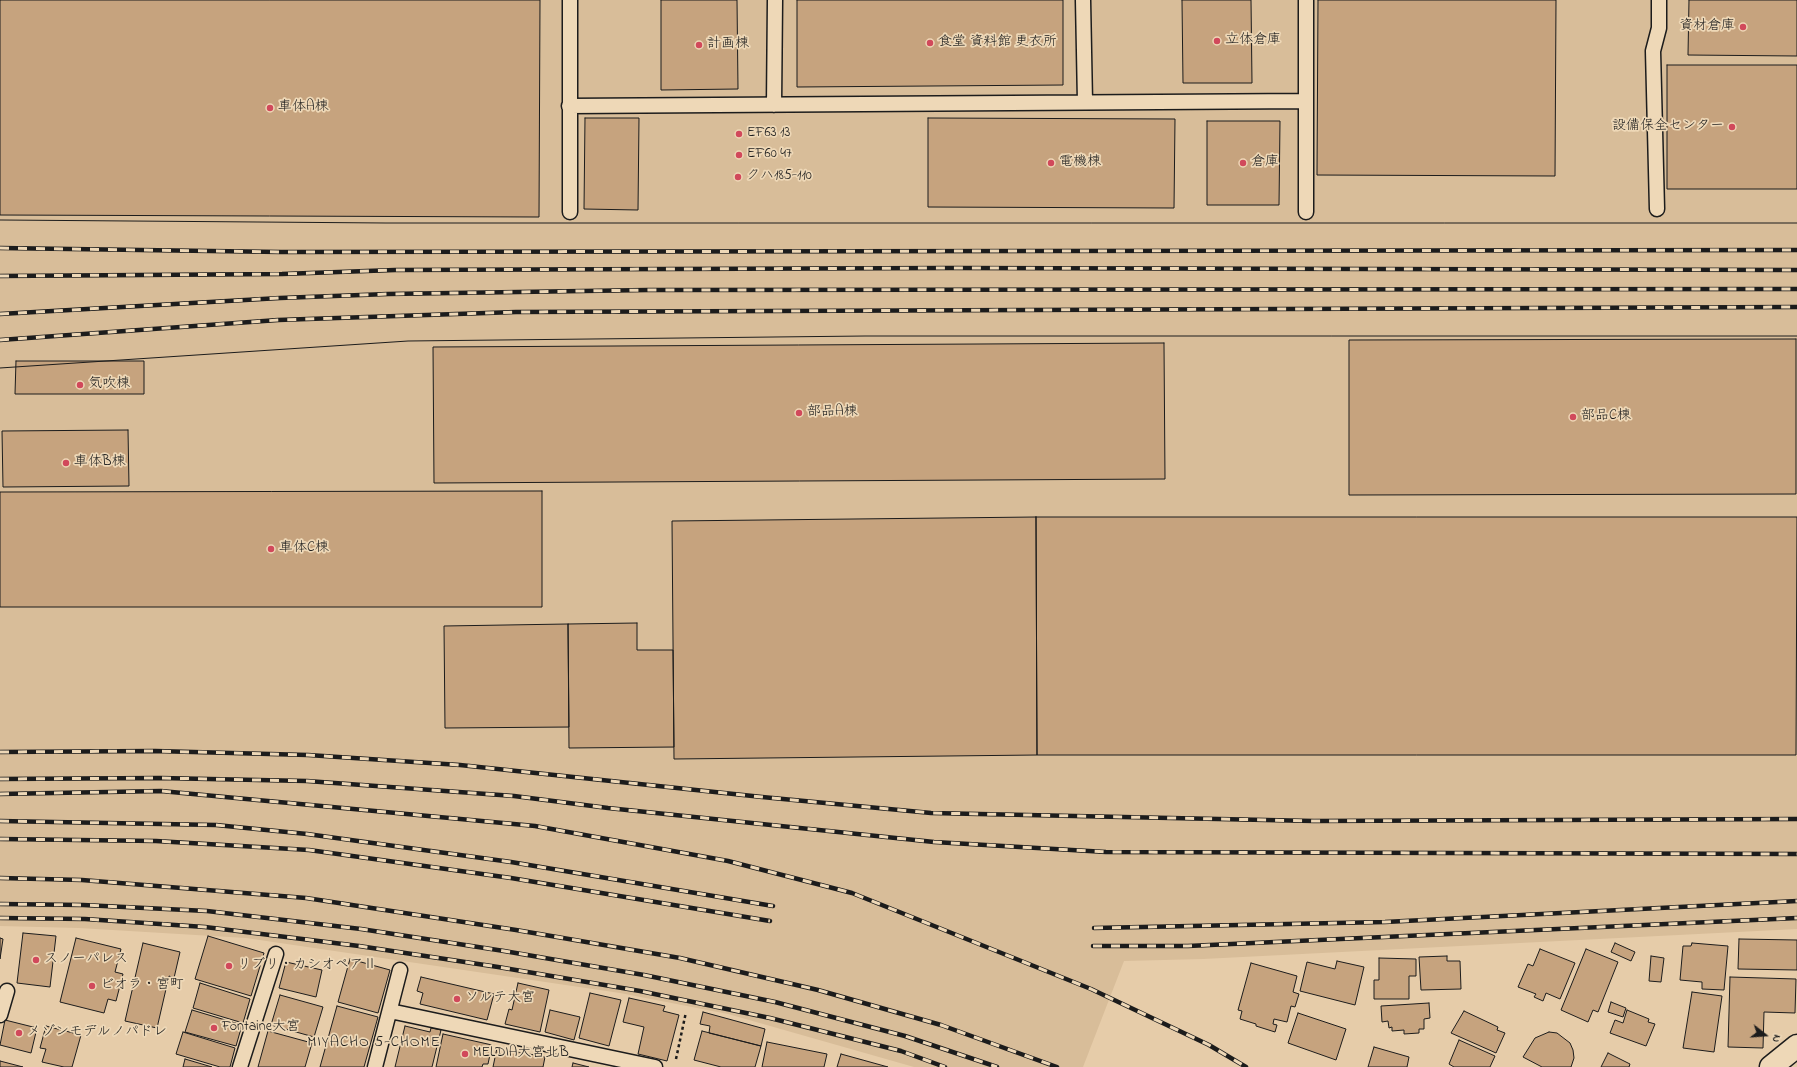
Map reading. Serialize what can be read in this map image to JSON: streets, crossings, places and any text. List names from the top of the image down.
{
  "districts": ["MIYACHO 5-CHOME"],
  "places": [
    "資材倉庫",
    "立体倉庫",
    "食堂 資料館 更衣所",
    "計画棟",
    "車体A棟",
    "設備保全センター",
    "EF63 13",
    "EF60 47",
    "電機棟",
    "倉庫",
    "クハ185-110",
    "気吹棟",
    "部品A棟",
    "部品C棟",
    "車体B棟",
    "車体C棟",
    "スノーパレス",
    "リブリ・カシオペアⅡ",
    "ビオラ・宮町",
    "ソルテ大宮",
    "Fontaine大宮",
    "メゾンモデルノパドレ",
    "MELDIA大宮北B"
  ],
  "north": "right"
}
